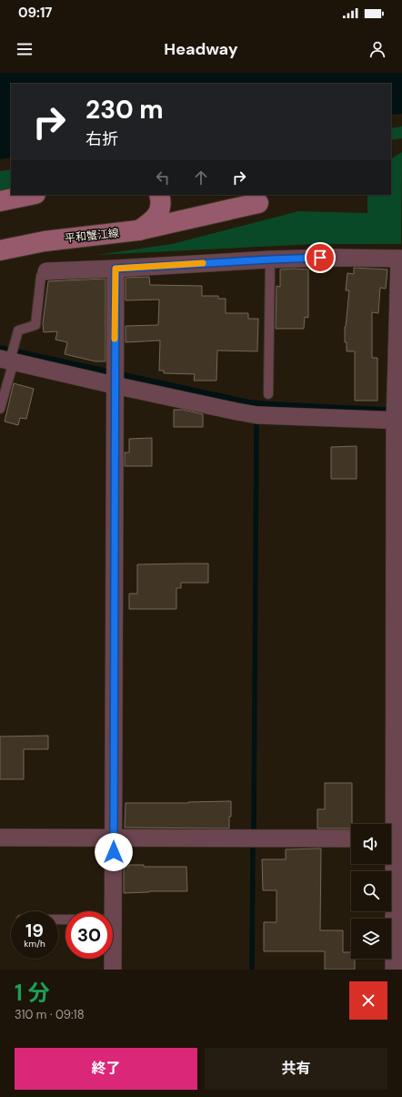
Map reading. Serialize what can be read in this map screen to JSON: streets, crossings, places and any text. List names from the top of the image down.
{
  "streets": {
    "main road": ["平和蟹江線"]
  },
  "page": {
    "status": "09:17",
    "header": "Headway",
    "turn": ["230 m", "右折"],
    "speed": "19 km/h",
    "limit": "30",
    "heading": ["1 分", "310 m · 09:18"],
    "buttons": ["終了", "共有"]
  }
}
